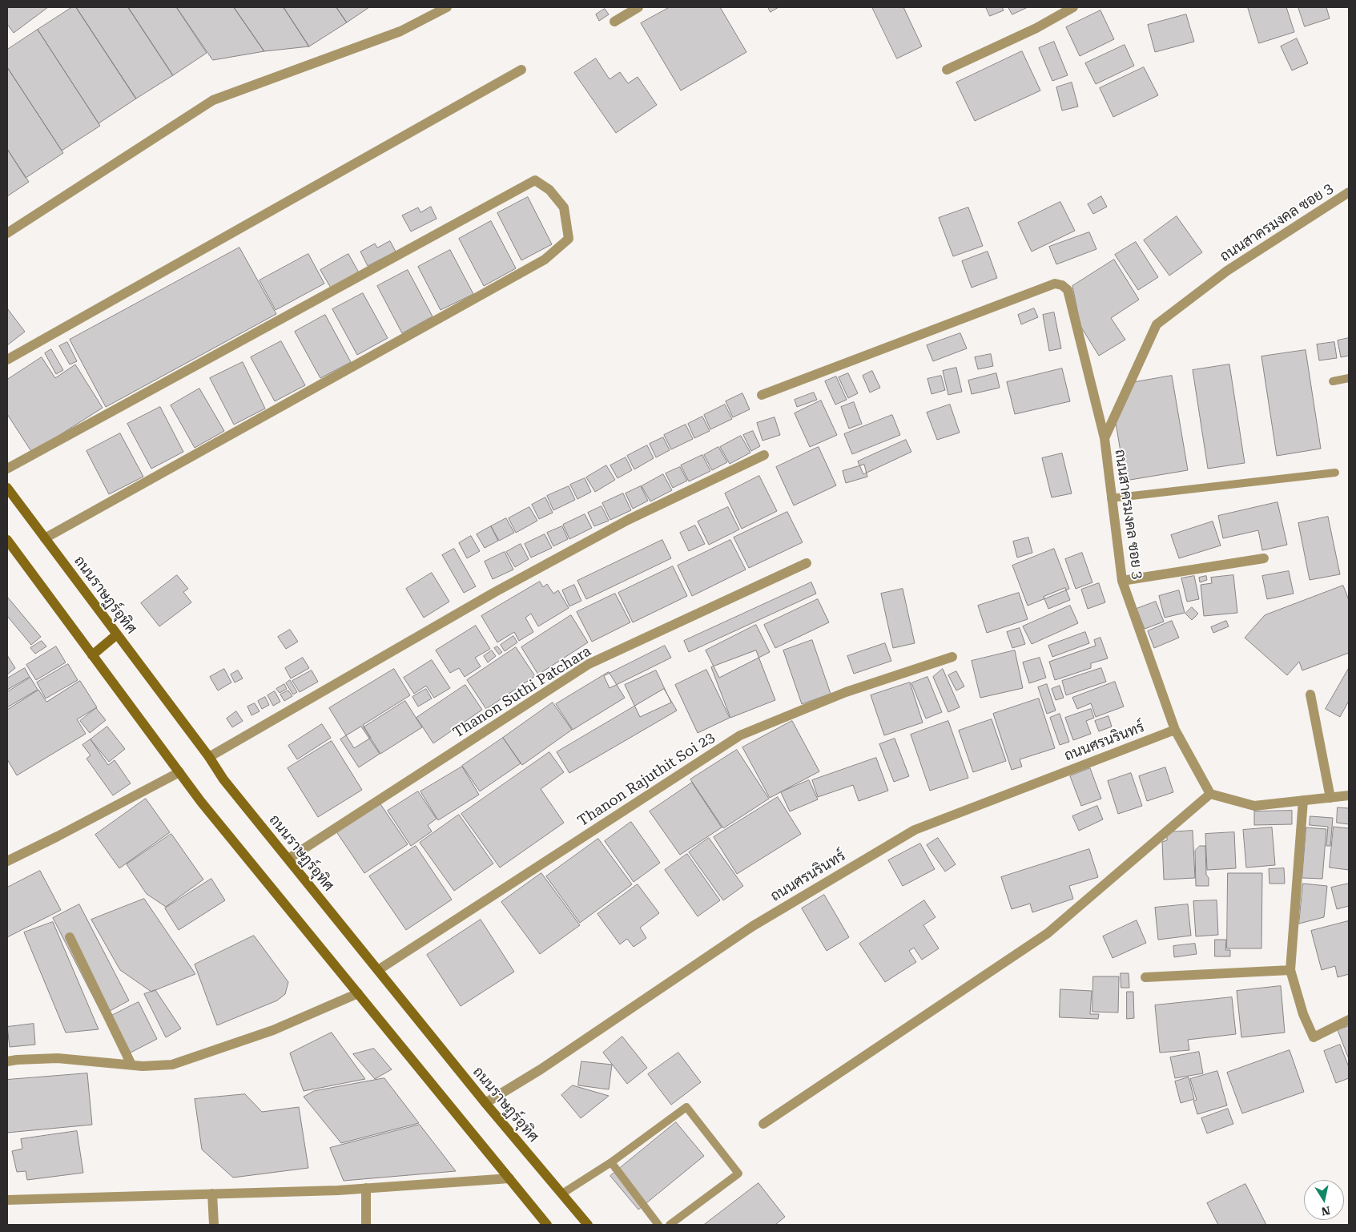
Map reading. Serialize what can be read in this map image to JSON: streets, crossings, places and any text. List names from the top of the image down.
{
  "streets": {
    "street": [
      "ถนนสาครมงคล ซอย 3",
      "ถนนราษฏร์อุทิศ",
      "Thanon Suthi Patchara",
      "ถนนศรนรินทร์",
      "Thanon Rajuthit Soi 23"
    ]
  },
  "crossings": [
    ["ถนนสาครมงคล ซอย 3", "ถนนศรนรินทร์"],
    ["ถนนราษฏร์อุทิศ", "Thanon Suthi Patchara"],
    ["ถนนราษฏร์อุทิศ", "ถนนศรนรินทร์"],
    ["ถนนราษฏร์อุทิศ", "Thanon Rajuthit Soi 23"]
  ],
  "north": "bottom"
}
